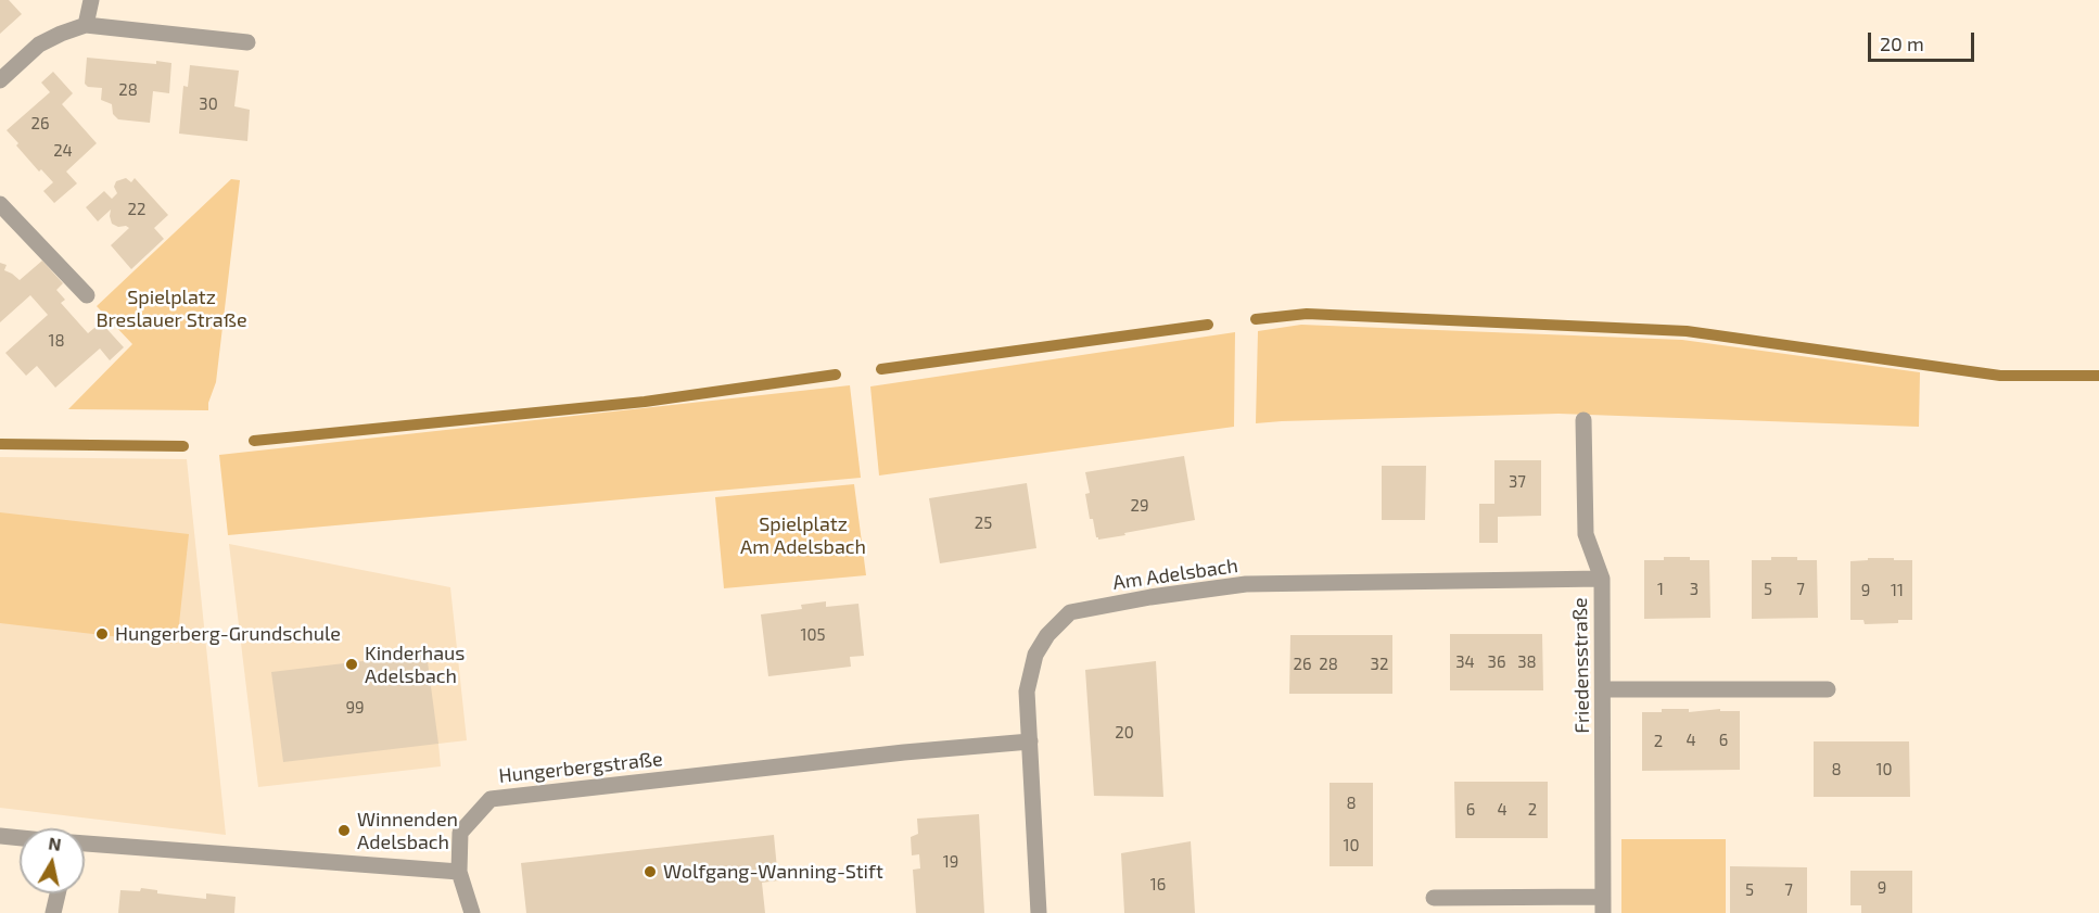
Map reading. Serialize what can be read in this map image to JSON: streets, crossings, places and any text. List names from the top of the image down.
{
  "streets": {
    "street": ["Am Adelsbach", "Friedensstraße", "Hungerbergstraße"]
  },
  "crossings": [
    ["Am Adelsbach", "Friedensstraße"],
    ["Am Adelsbach", "Hungerbergstraße"]
  ],
  "parks": ["Spielplatz Breslauer Straße", "Spielplatz Am Adelsbach"],
  "places": [
    "Hungerberg-Grundschule",
    "Kinderhaus Adelsbach",
    "Winnenden Adelsbach",
    "Wolfgang-Wanning-Stift"
  ],
  "house_numbers": [
    "28",
    "30",
    "26",
    "24",
    "22",
    "18",
    "37",
    "29",
    "25",
    "1",
    "3",
    "5",
    "7",
    "9",
    "11",
    "105",
    "34",
    "36",
    "38",
    "26",
    "28",
    "32",
    "99",
    "20",
    "4",
    "6",
    "2",
    "8",
    "10",
    "8",
    "6",
    "4",
    "2",
    "10",
    "19",
    "16",
    "9",
    "5",
    "7"
  ],
  "scale_bar": "20 m",
  "north": "top"
}
